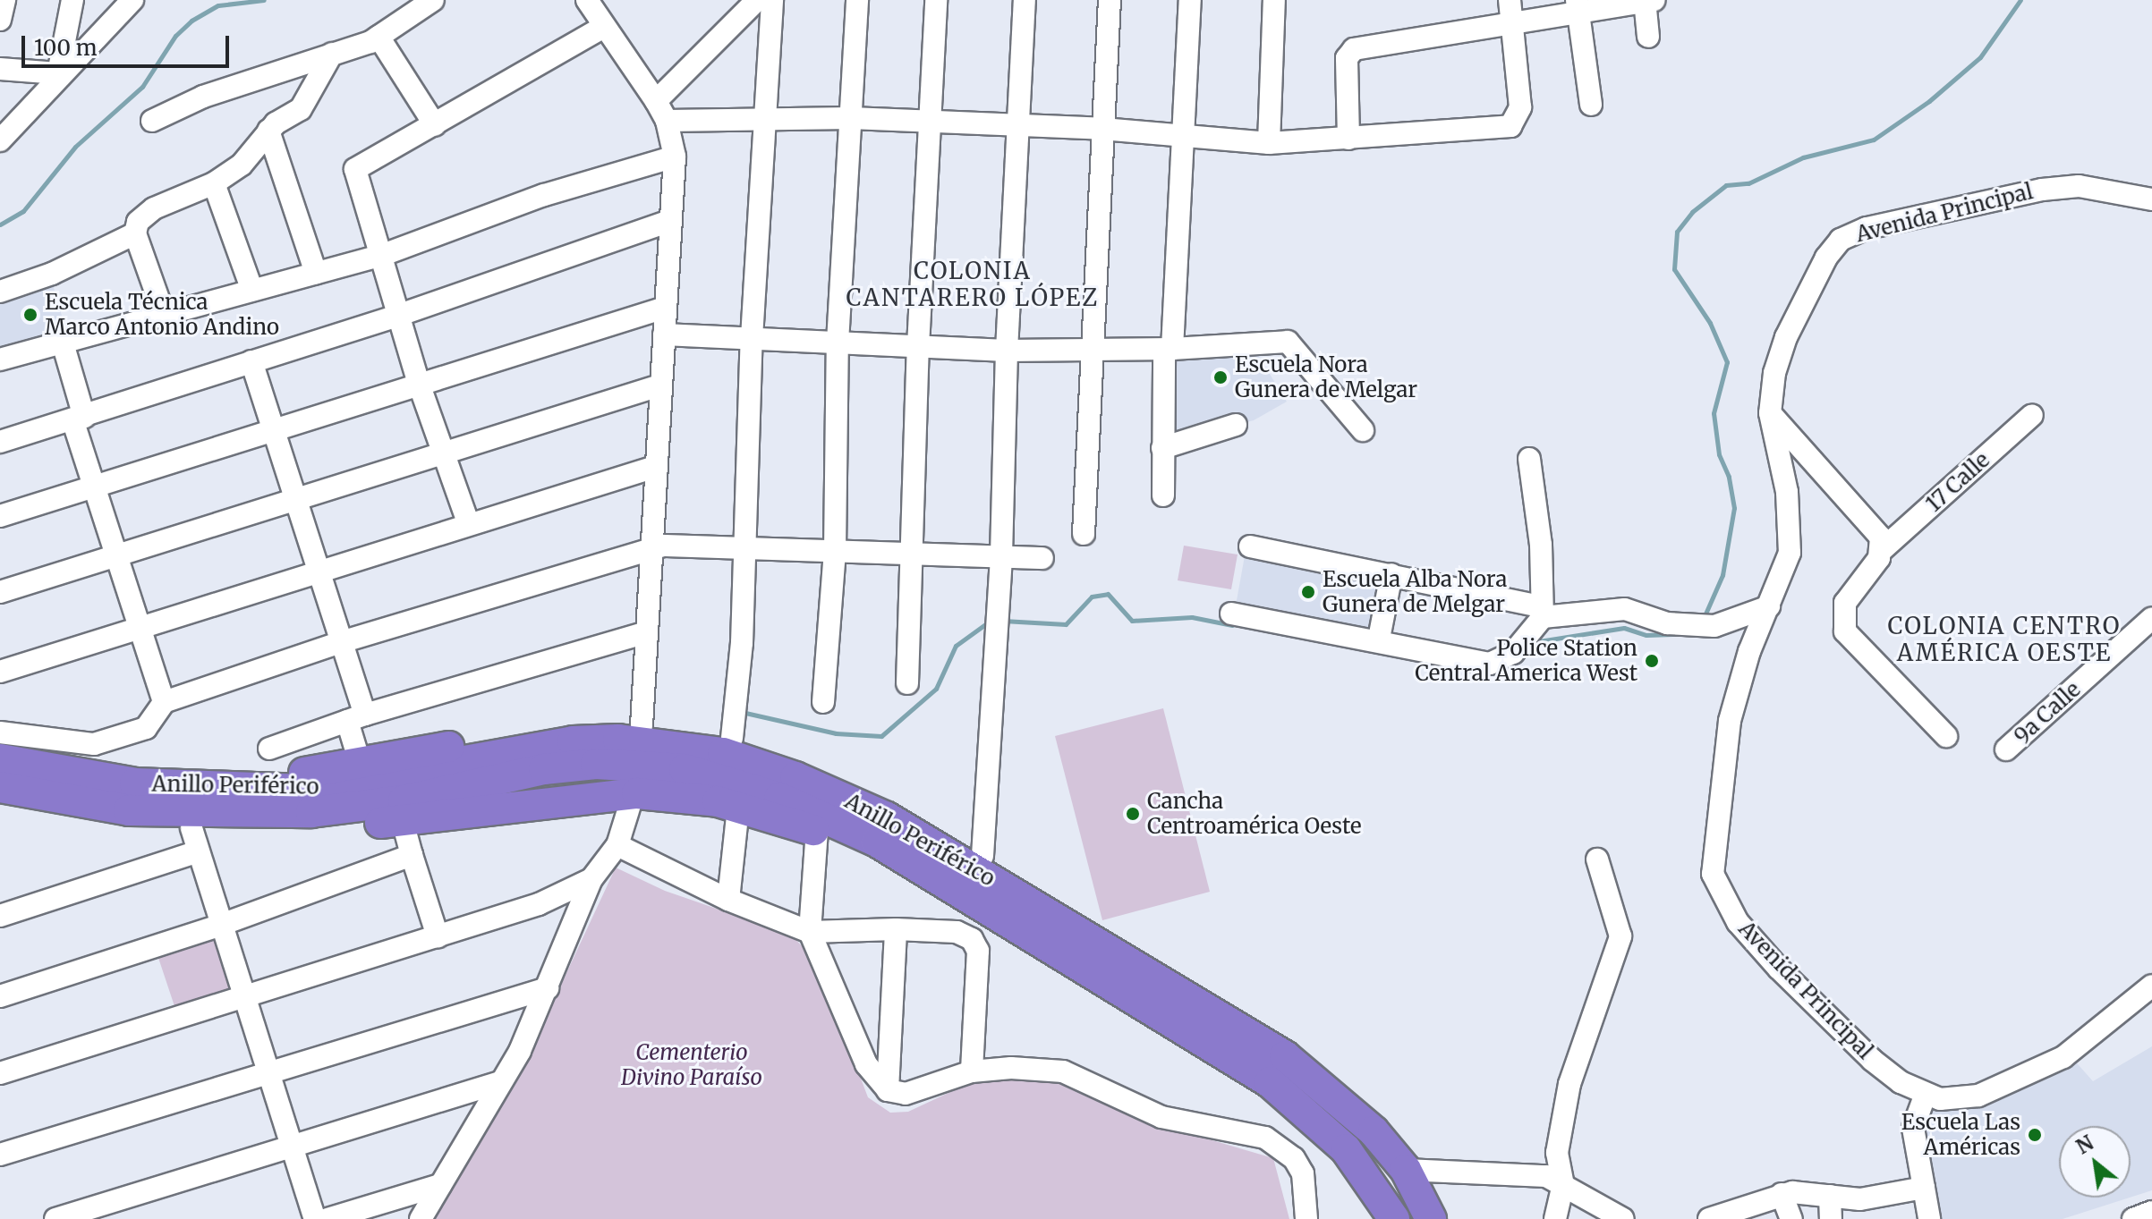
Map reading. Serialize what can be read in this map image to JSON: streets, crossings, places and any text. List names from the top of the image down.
{
  "streets": {
    "highway": ["Anillo Periférico"],
    "street": ["Avenida Principal", "17 Calle", "9a Calle"]
  },
  "districts": ["COLONIA CANTARERO LÓPEZ", "COLONIA CENTRO AMÉRICA OESTE"],
  "parks": ["Cementerio Divino Paraíso"],
  "places": [
    "Escuela Técnica Marco Antonio Andino",
    "Escuela Nora Gunera de Melgar",
    "Escuela Alba Nora Gunera de Melgar",
    "Police Station Central America West",
    "Cancha Centroamérica Oeste",
    "Escuela Las Américas"
  ],
  "scale_bar": "100 m",
  "north": "top left"
}
